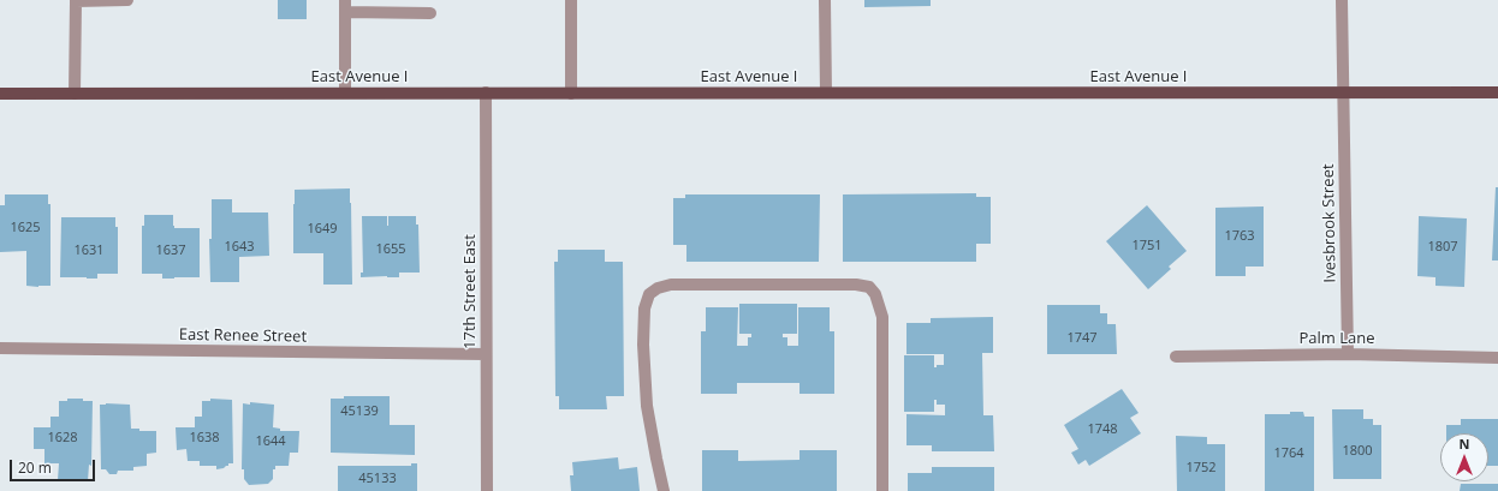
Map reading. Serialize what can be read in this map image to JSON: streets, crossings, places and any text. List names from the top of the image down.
{
  "streets": {
    "main road": ["East Avenue I"],
    "street": [
      "Ivesbrook Street",
      "17th Street East",
      "East Renee Street",
      "Palm Lane"
    ]
  },
  "crossings": [
    ["East Avenue I", "Ivesbrook Street"],
    ["East Avenue I", "17th Street East"],
    ["Ivesbrook Street", "Palm Lane"],
    ["17th Street East", "East Renee Street"]
  ],
  "house_numbers": [
    "1625",
    "1649",
    "1763",
    "1751",
    "1643",
    "1807",
    "1655",
    "1631",
    "1637",
    "1747",
    "45139",
    "1748",
    "1628",
    "1638",
    "1644",
    "1800",
    "1764",
    "1752",
    "45133"
  ],
  "scale_bar": "20 m",
  "north": "top"
}
